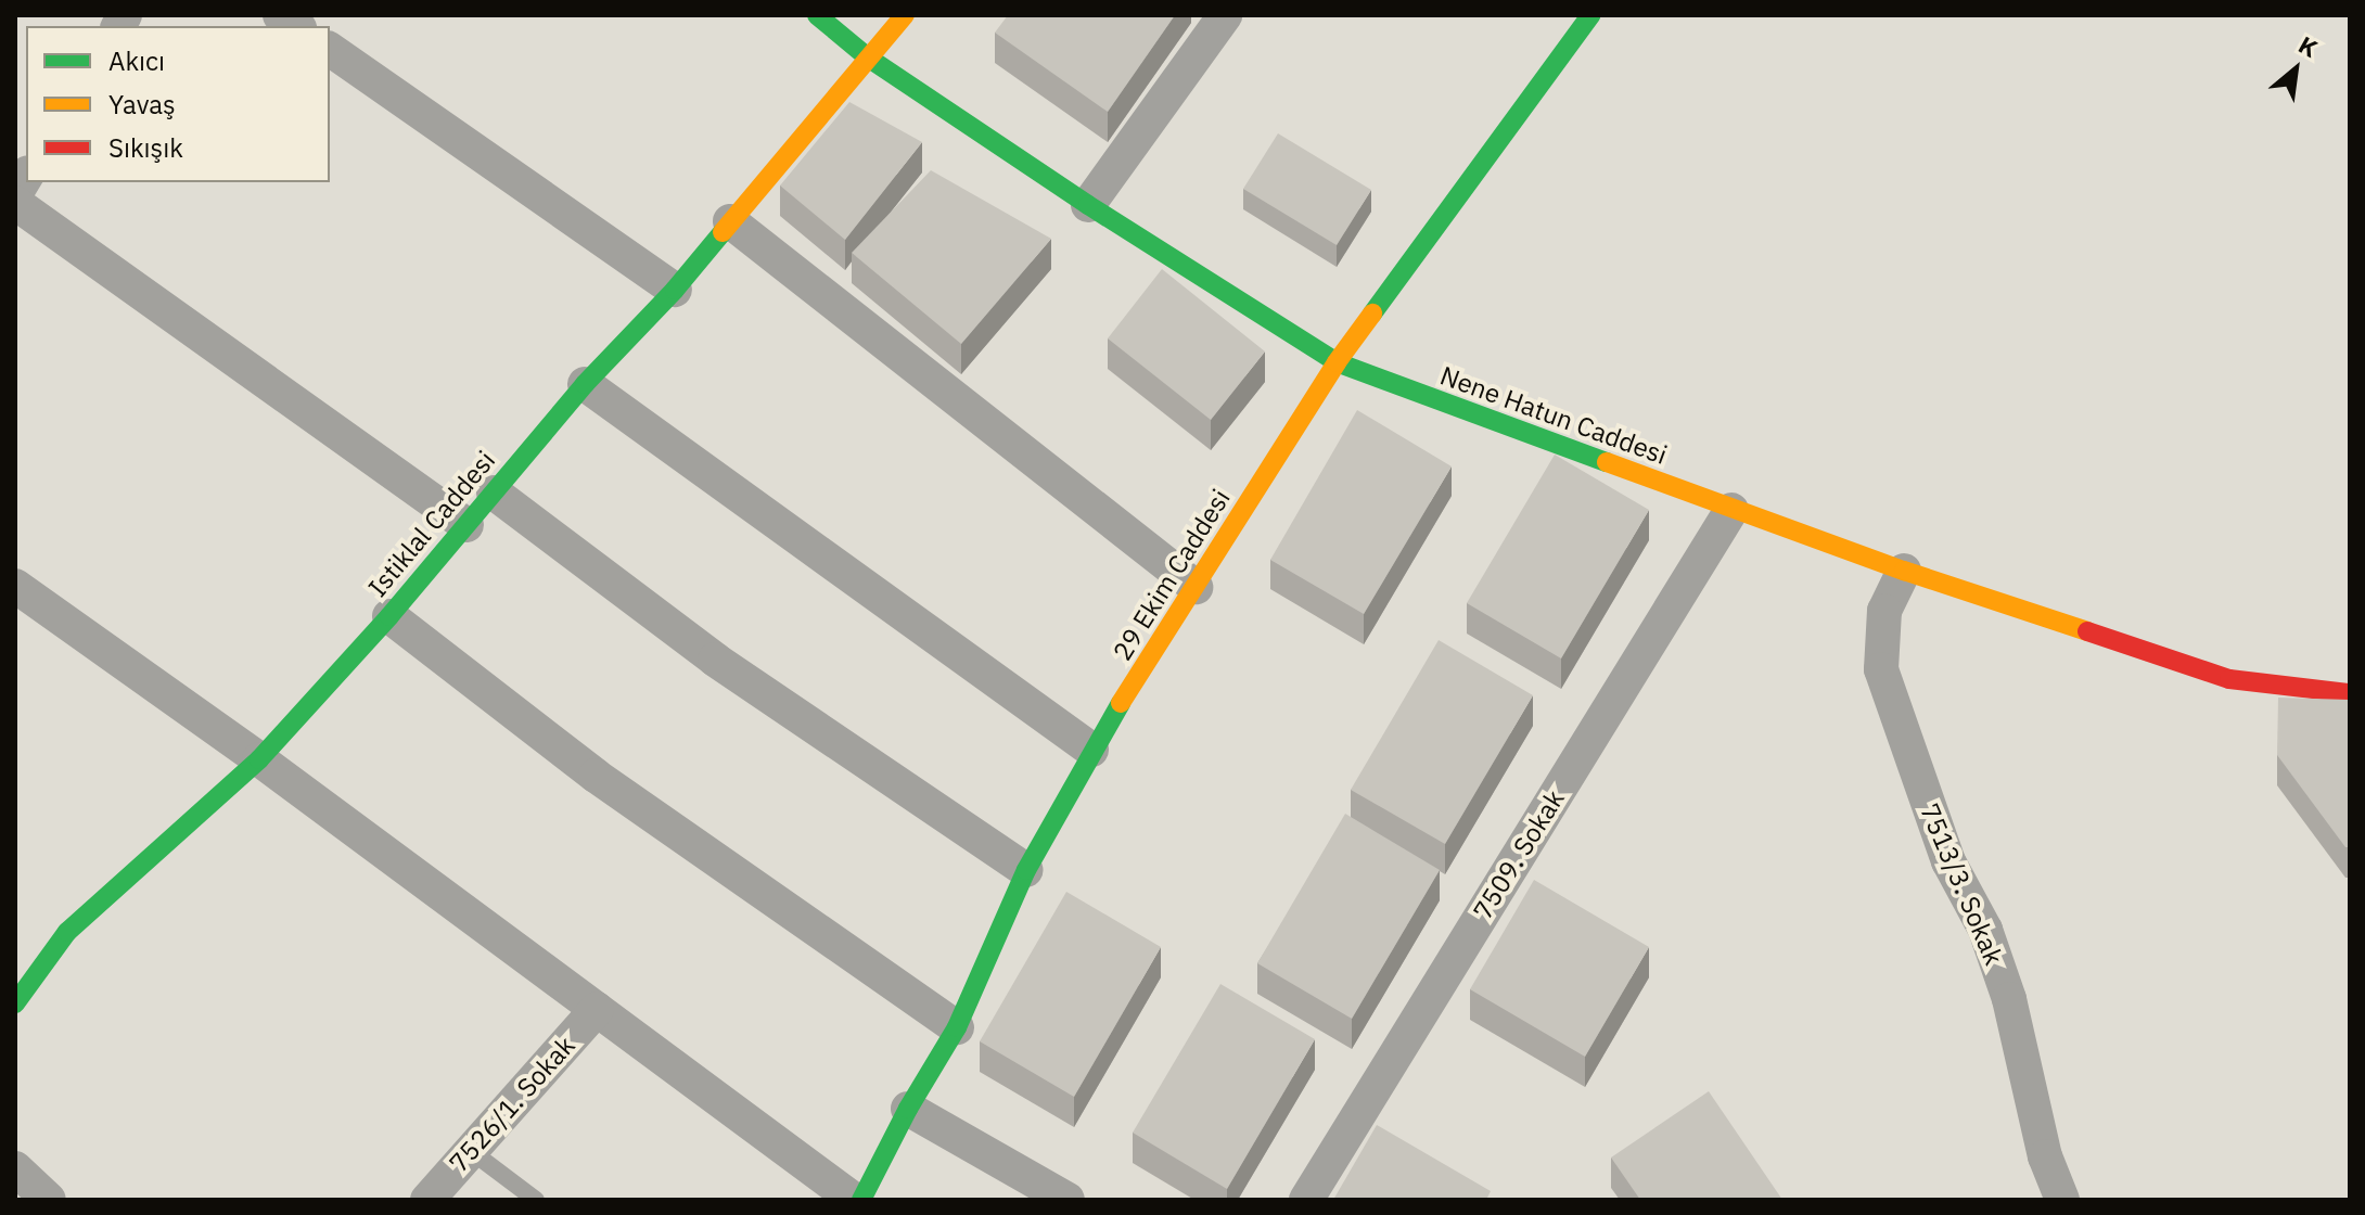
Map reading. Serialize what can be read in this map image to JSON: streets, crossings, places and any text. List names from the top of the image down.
{
  "streets": {
    "street": [
      "Nene Hatun Caddesi",
      "Istiklal Caddesi",
      "29 Ekim Caddesi",
      "7509. Sokak",
      "7513/3. Sokak",
      "7526/1. Sokak"
    ]
  },
  "crossings": [
    ["Nene Hatun Caddesi", "Istiklal Caddesi"],
    ["Nene Hatun Caddesi", "29 Ekim Caddesi"],
    ["Nene Hatun Caddesi", "7509. Sokak"],
    ["Nene Hatun Caddesi", "7513/3. Sokak"]
  ],
  "legend": ["Akıcı", "Yavaş", "Sıkışık"],
  "north": "top right"
}
